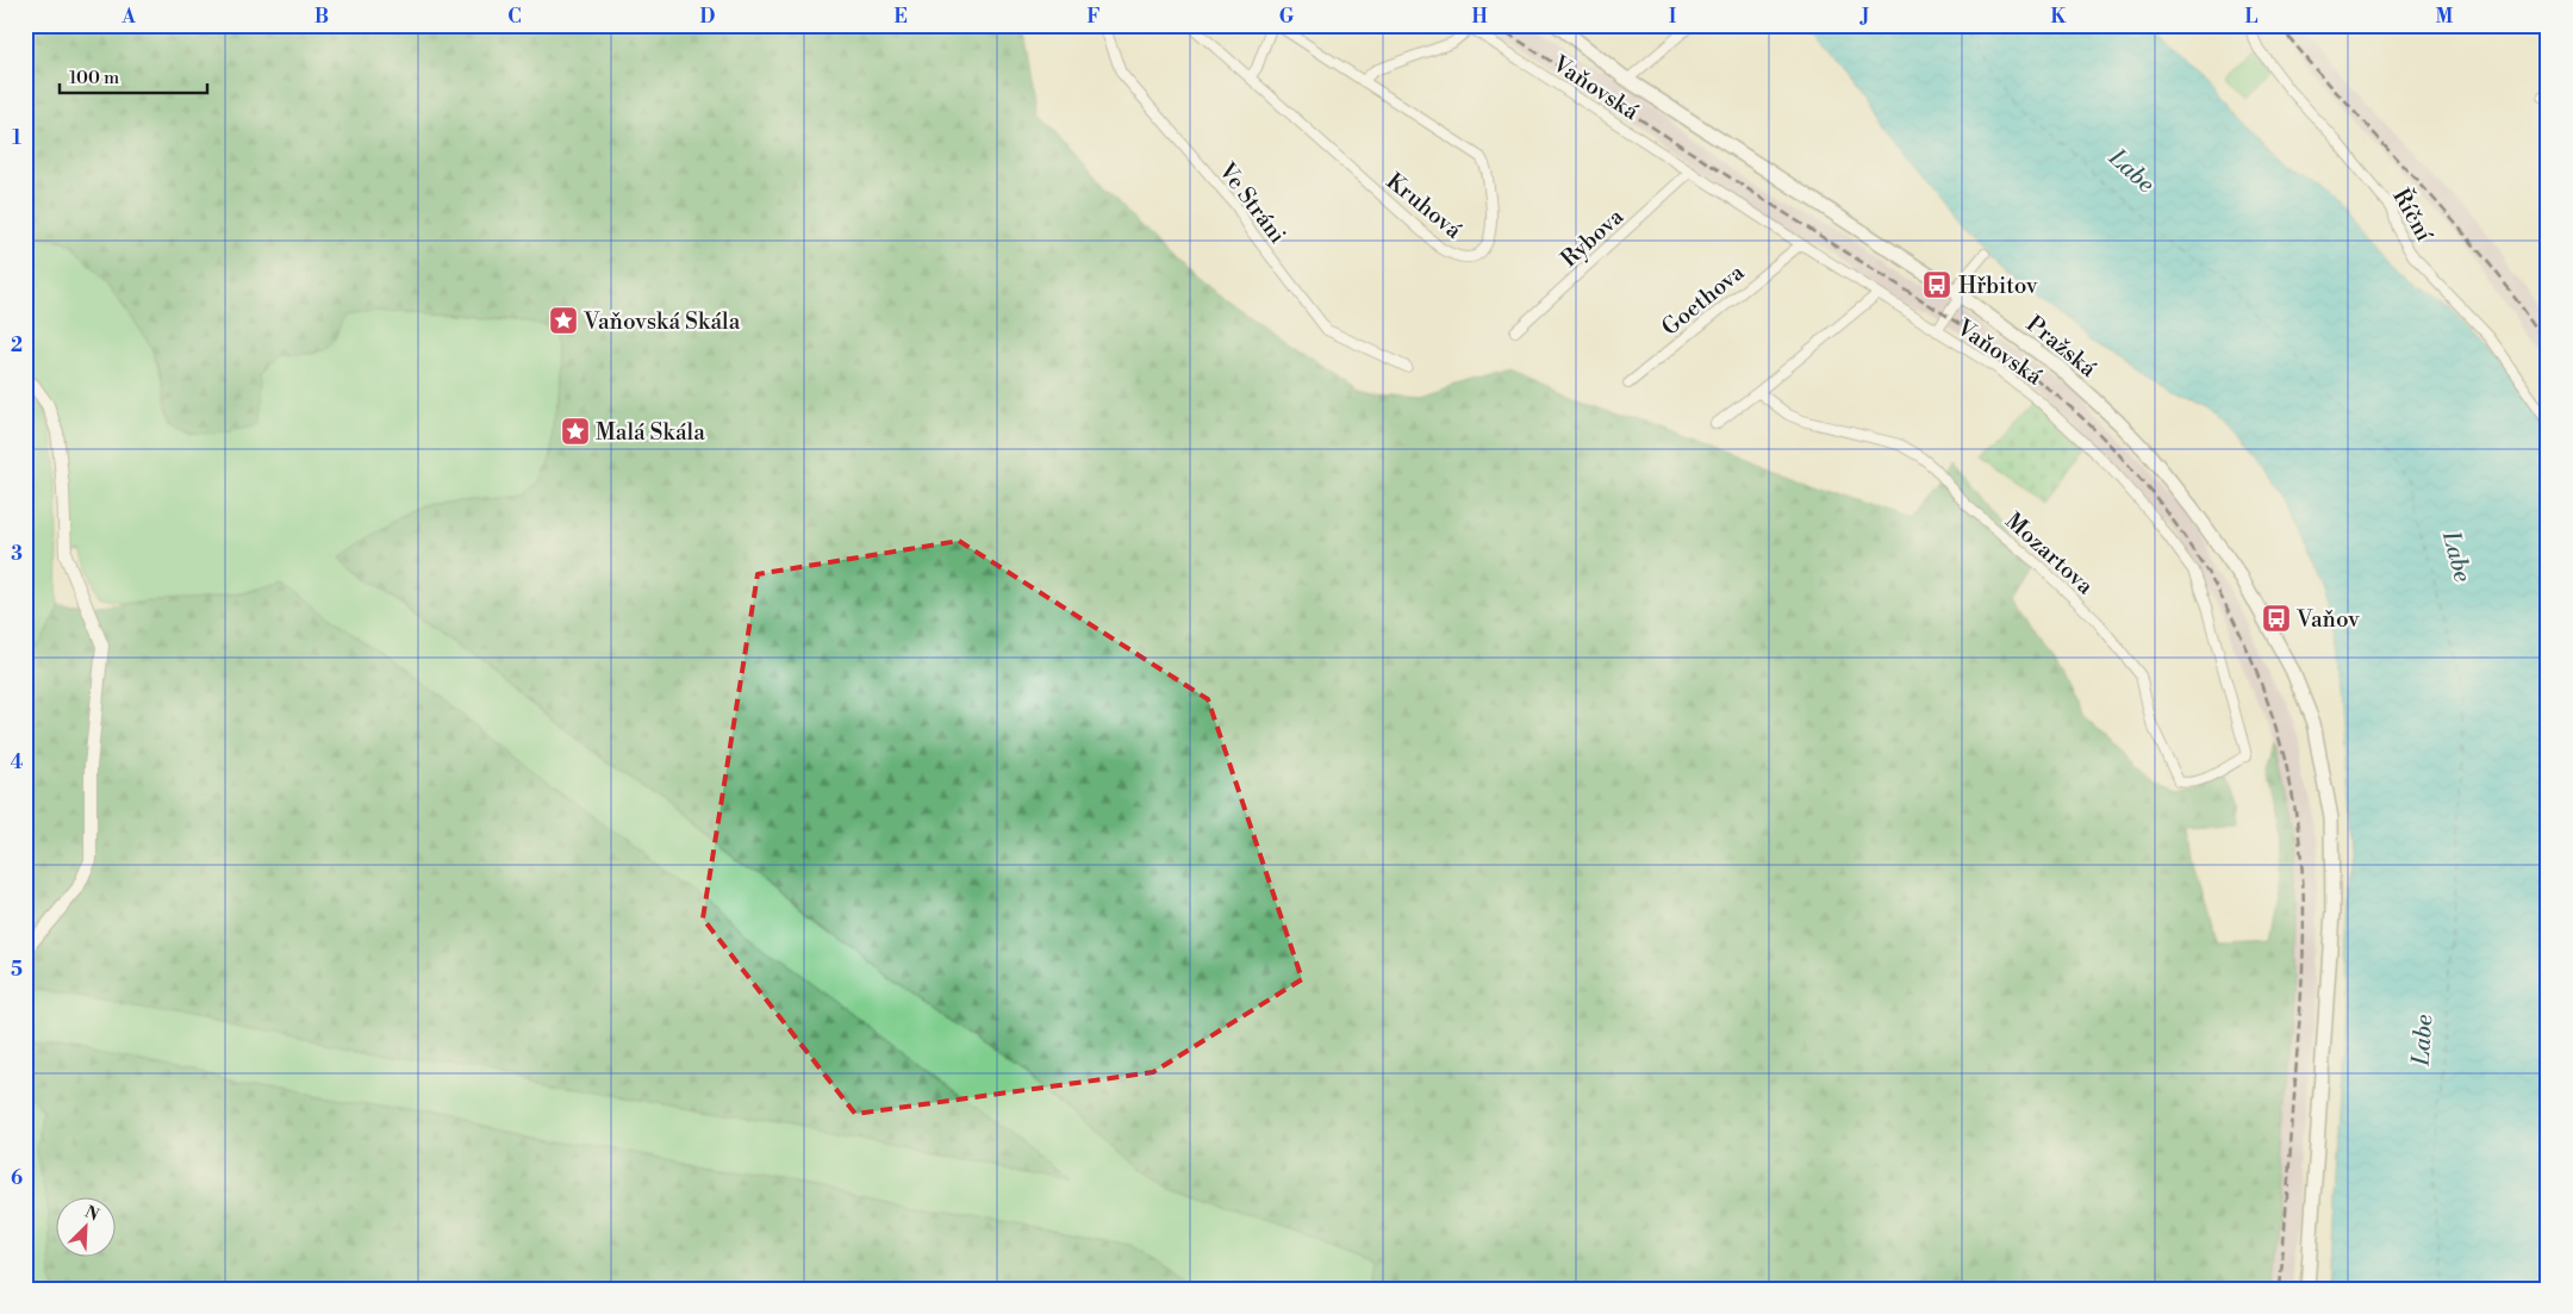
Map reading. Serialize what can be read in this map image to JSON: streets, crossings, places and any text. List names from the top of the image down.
{
  "streets": {
    "main road": ["Pražská"],
    "street": [
      "Vaňovská",
      "Ve Stráni",
      "Kruhová",
      "Říční",
      "Rybova",
      "Goethova",
      "Mozartova"
    ]
  },
  "crossings": [
    ["Vaňovská", "Rybova"],
    ["Vaňovská", "Goethova"],
    ["Vaňovská", "Mozartova"]
  ],
  "water": ["Labe"],
  "places": {
    "bus stop": ["Hřbitov", "Vaňov"],
    "place": ["Vaňovská Skála", "Malá Skála"]
  },
  "scale_bar": "100 m",
  "north": "top right",
  "grid": {
    "columns": [
      "A",
      "B",
      "C",
      "D",
      "E",
      "F",
      "G",
      "H",
      "I",
      "J",
      "K",
      "L",
      "M"
    ],
    "rows": [
      "1",
      "2",
      "3",
      "4",
      "5",
      "6"
    ]
  }
}
